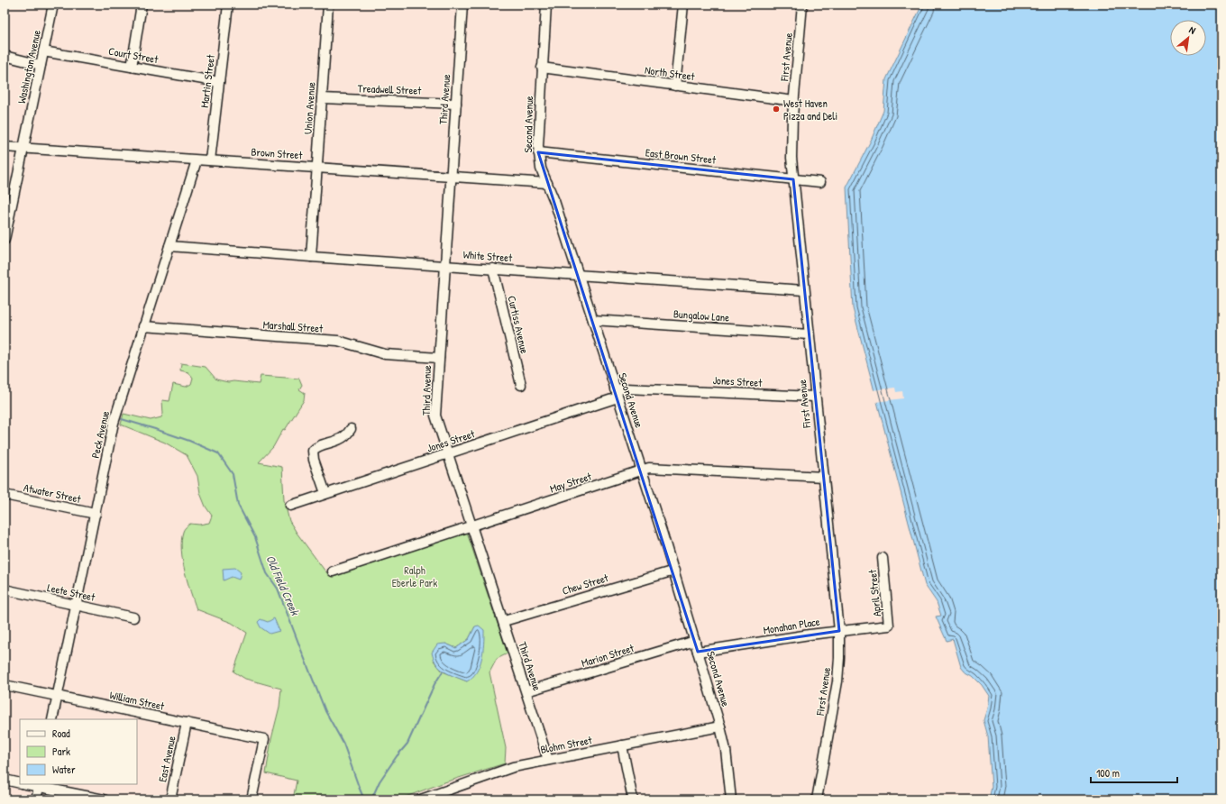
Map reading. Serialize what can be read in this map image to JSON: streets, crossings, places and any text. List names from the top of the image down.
{
  "streets": {
    "street": [
      "Court Street",
      "First Avenue",
      "Washington Avenue",
      "North Street",
      "Martin Street",
      "Treadwell Street",
      "Third Avenue",
      "Union Avenue",
      "Second Avenue",
      "Brown Street",
      "East Brown Street",
      "White Street",
      "Bungalow Lane",
      "Curtiss Avenue",
      "Marshall Street",
      "Jones Street",
      "Peck Avenue",
      "May Street",
      "Atwater Street",
      "Chew Street",
      "Leete Street",
      "April Street",
      "Monahan Place",
      "Marion Street",
      "William Street",
      "Blohm Street",
      "East Avenue"
    ]
  },
  "crossings": [
    ["Court Street", "Washington Avenue"],
    ["Court Street", "Martin Street"],
    ["First Avenue", "North Street"],
    ["First Avenue", "East Brown Street"],
    ["First Avenue", "White Street"],
    ["First Avenue", "Bungalow Lane"],
    ["First Avenue", "Jones Street"],
    ["First Avenue", "May Street"],
    ["First Avenue", "Monahan Place"],
    ["Washington Avenue", "Brown Street"],
    ["North Street", "Second Avenue"],
    ["Martin Street", "Brown Street"],
    ["Treadwell Street", "Third Avenue"],
    ["Treadwell Street", "Union Avenue"],
    ["Third Avenue", "Brown Street"],
    ["Third Avenue", "White Street"],
    ["Third Avenue", "Marshall Street"],
    ["Third Avenue", "Jones Street"],
    ["Third Avenue", "May Street"],
    ["Third Avenue", "Chew Street"],
    ["Third Avenue", "Marion Street"],
    ["Third Avenue", "Blohm Street"],
    ["Union Avenue", "Brown Street"],
    ["Union Avenue", "White Street"],
    ["Second Avenue", "Brown Street"],
    ["Second Avenue", "East Brown Street"],
    ["Second Avenue", "White Street"],
    ["Second Avenue", "Bungalow Lane"],
    ["Second Avenue", "Jones Street"],
    ["Second Avenue", "May Street"],
    ["Second Avenue", "Chew Street"],
    ["Second Avenue", "Monahan Place"],
    ["Second Avenue", "Marion Street"],
    ["Second Avenue", "Blohm Street"],
    ["Brown Street", "Peck Avenue"],
    ["White Street", "Curtiss Avenue"],
    ["White Street", "Peck Avenue"],
    ["Marshall Street", "Peck Avenue"],
    ["Peck Avenue", "Atwater Street"],
    ["Peck Avenue", "Leete Street"],
    ["Peck Avenue", "William Street"],
    ["April Street", "Monahan Place"],
    ["William Street", "East Avenue"]
  ],
  "water": ["Old Field Creek"],
  "parks": ["Ralph Eberle Park"],
  "places": ["West Haven Pizza and Deli"],
  "legend": ["Road", "Park", "Water"],
  "scale_bar": "100 m",
  "north": "top right"
}
